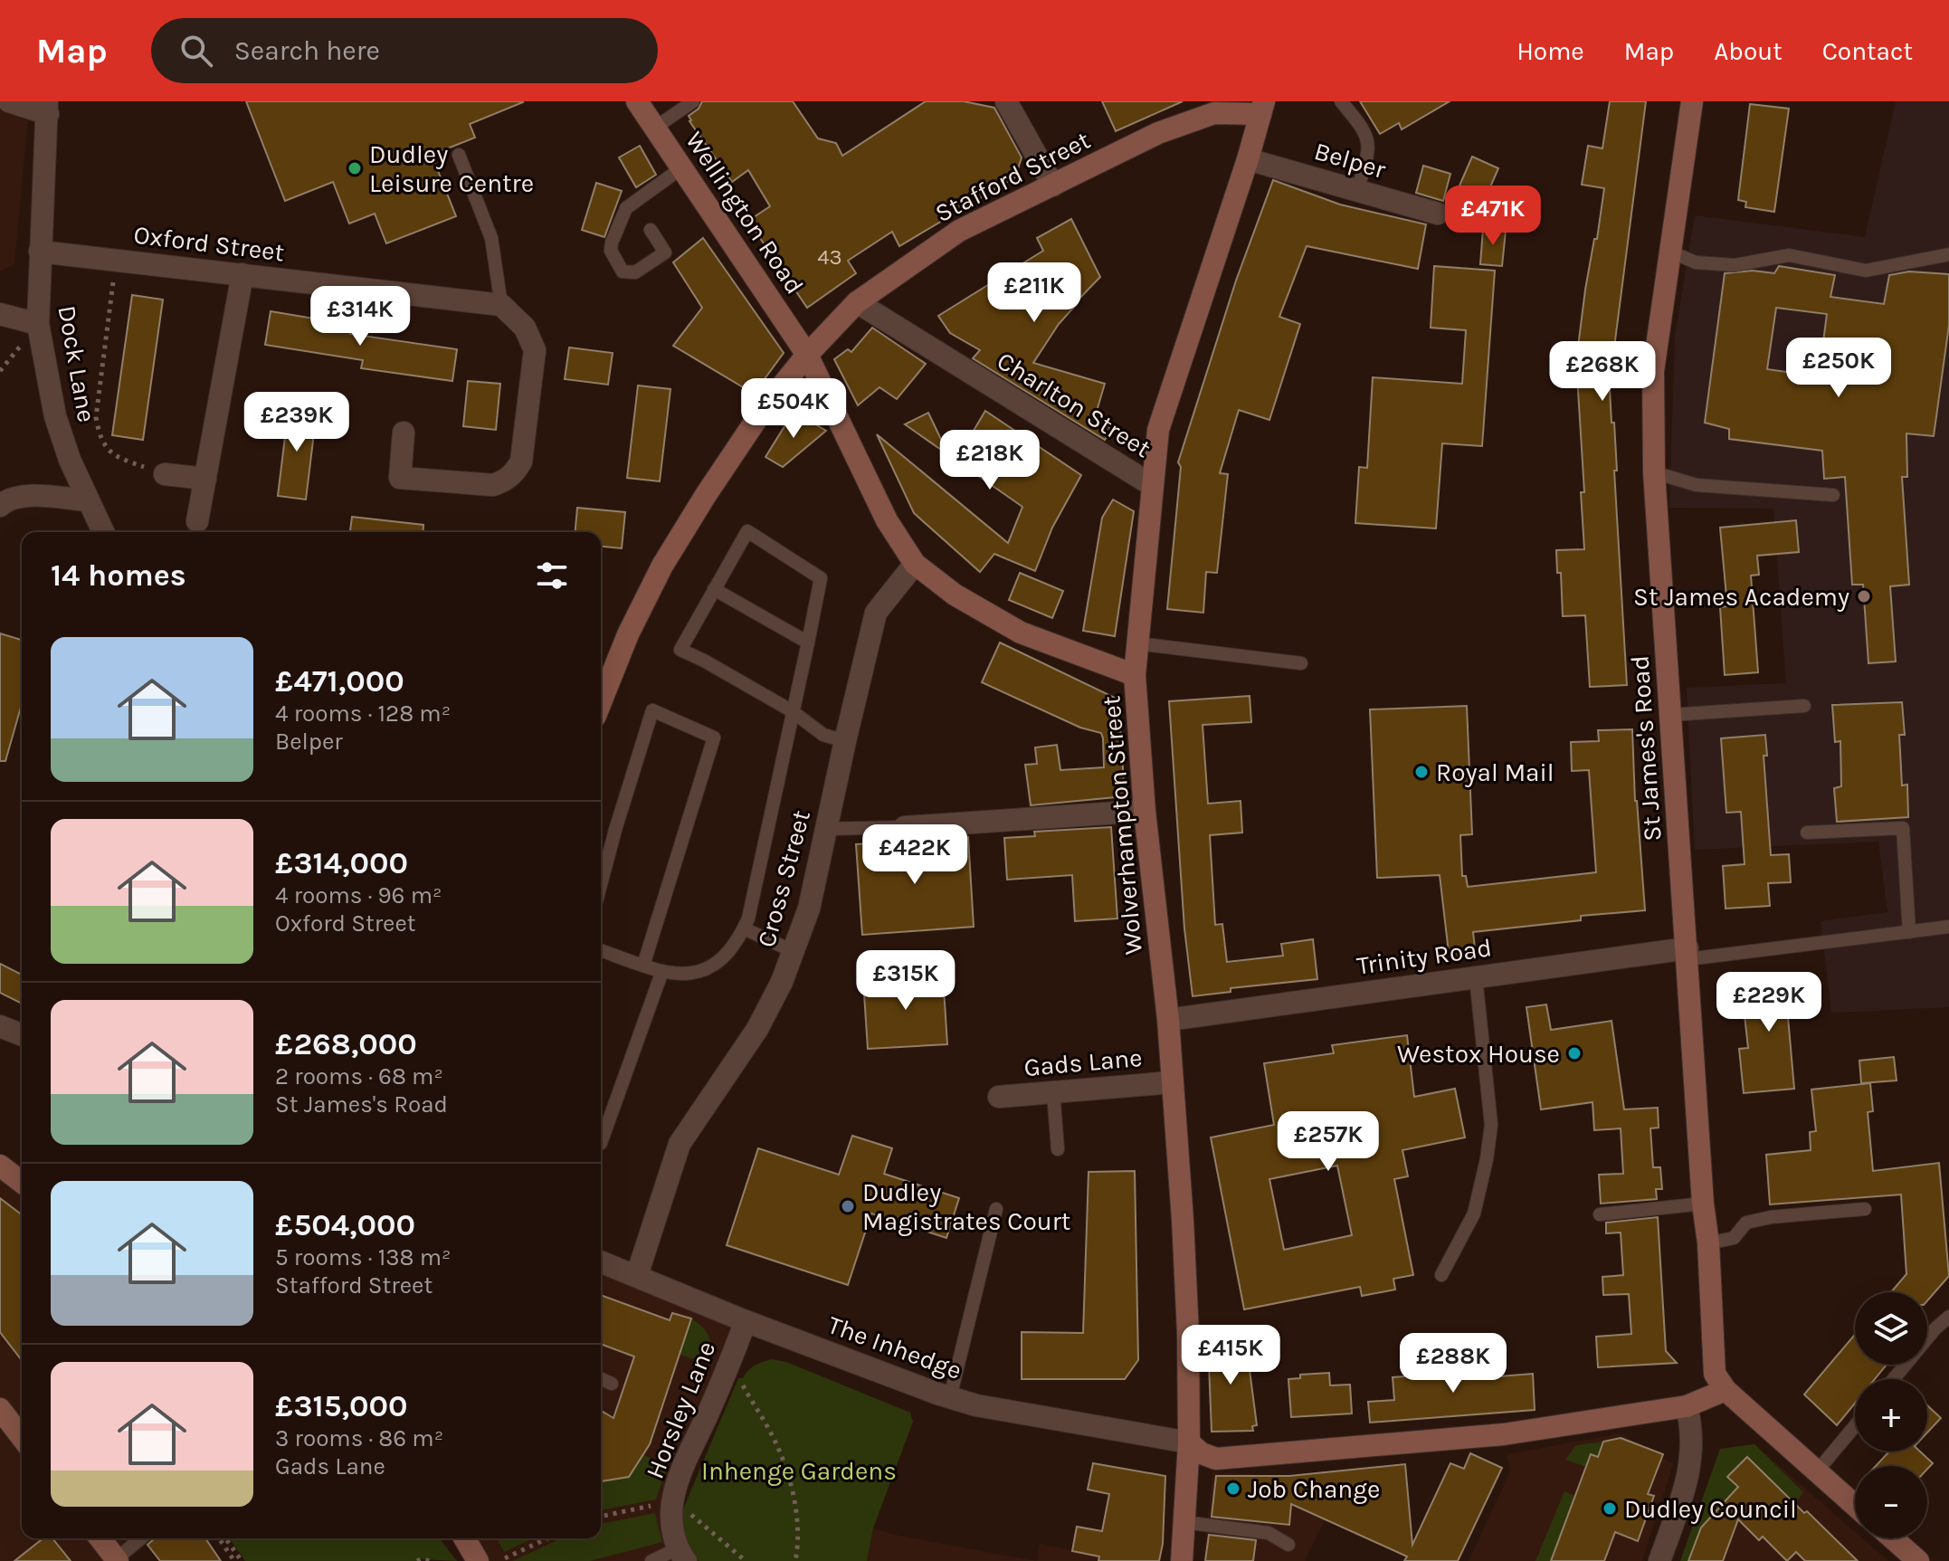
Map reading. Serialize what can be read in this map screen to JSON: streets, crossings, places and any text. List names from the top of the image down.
{
  "streets": {
    "main road": [
      "Stafford Street",
      "Wellington Road",
      "St James's Road",
      "Wolverhampton Street"
    ],
    "street": [
      "Belper",
      "Oxford Street",
      "Dock Lane",
      "Charlton Street",
      "Cross Street",
      "Trinity Road",
      "Gads Lane",
      "The Inhedge",
      "Horsley Lane"
    ]
  },
  "crossings": [
    ["Belper", "Wolverhampton Street"],
    ["Stafford Street", "Wellington Road"],
    ["Stafford Street", "Charlton Street"],
    ["Stafford Street", "Wolverhampton Street"],
    ["Wellington Road", "Wolverhampton Street"],
    ["Wellington Road", "Cross Street"],
    ["Oxford Street", "Dock Lane"],
    ["Charlton Street", "Wolverhampton Street"],
    ["St James's Road", "Trinity Road"],
    ["Wolverhampton Street", "Trinity Road"],
    ["Wolverhampton Street", "Gads Lane"],
    ["Wolverhampton Street", "The Inhedge"],
    ["Cross Street", "The Inhedge"],
    ["The Inhedge", "Horsley Lane"]
  ],
  "parks": ["Inhenge Gardens"],
  "places": [
    "Dudley Leisure Centre",
    "St James Academy",
    "Royal Mail",
    "Westox House",
    "Dudley Magistrates Court",
    "Job Change",
    "Dudley Council"
  ],
  "house_numbers": ["43"],
  "page": {
    "header": "Map",
    "search": "Search here",
    "nav": [
      "Home",
      "Map",
      "About",
      "Contact"
    ],
    "price": [
      "£471K",
      "£211K",
      "£314K",
      "£250K",
      "£268K",
      "£504K",
      "£239K",
      "£218K",
      "£422K",
      "£315K",
      "£229K",
      "£257K",
      "£415K",
      "£288K"
    ],
    "heading": "14 homes",
    "list": [
      {
        "name": "£471,000",
        "note": "4 rooms · 128 m² · Belper"
      },
      {
        "name": "£314,000",
        "note": "4 rooms · 96 m² · Oxford Street"
      },
      {
        "name": "£268,000",
        "note": "2 rooms · 68 m² · St James's Road"
      },
      {
        "name": "£504,000",
        "note": "5 rooms · 138 m² · Stafford Street"
      },
      {
        "name": "£315,000",
        "note": "3 rooms · 86 m² · Gads Lane"
      }
    ],
    "map_buttons": ["+", "−"]
  }
}
